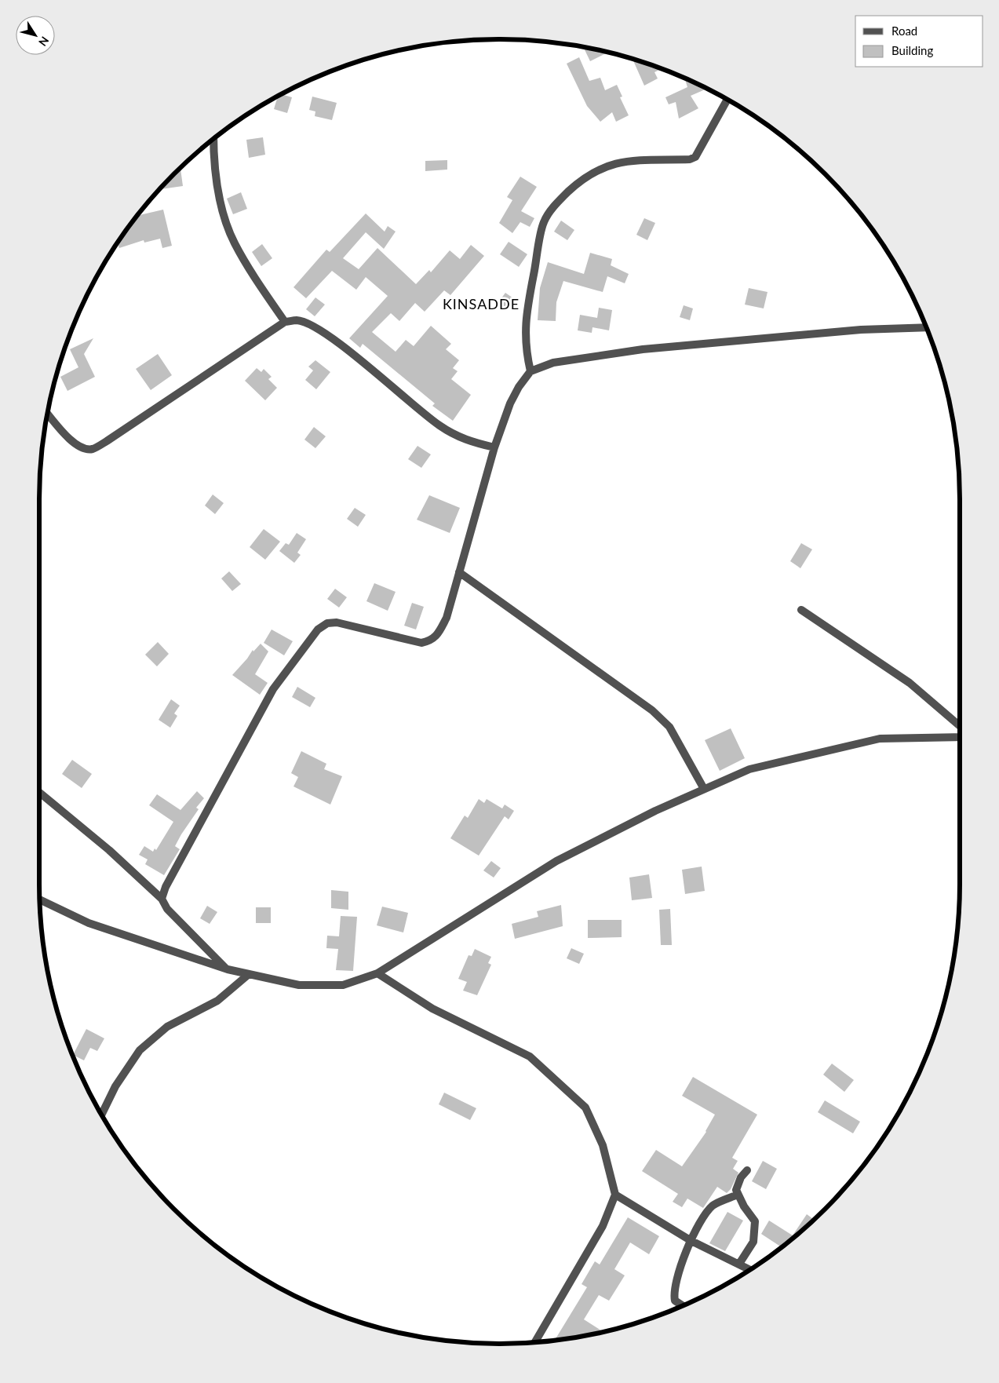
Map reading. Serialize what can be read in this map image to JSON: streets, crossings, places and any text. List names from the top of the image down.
{
  "districts": ["KINSADDE"],
  "legend": ["Road", "Building"],
  "north": "bottom right"
}
